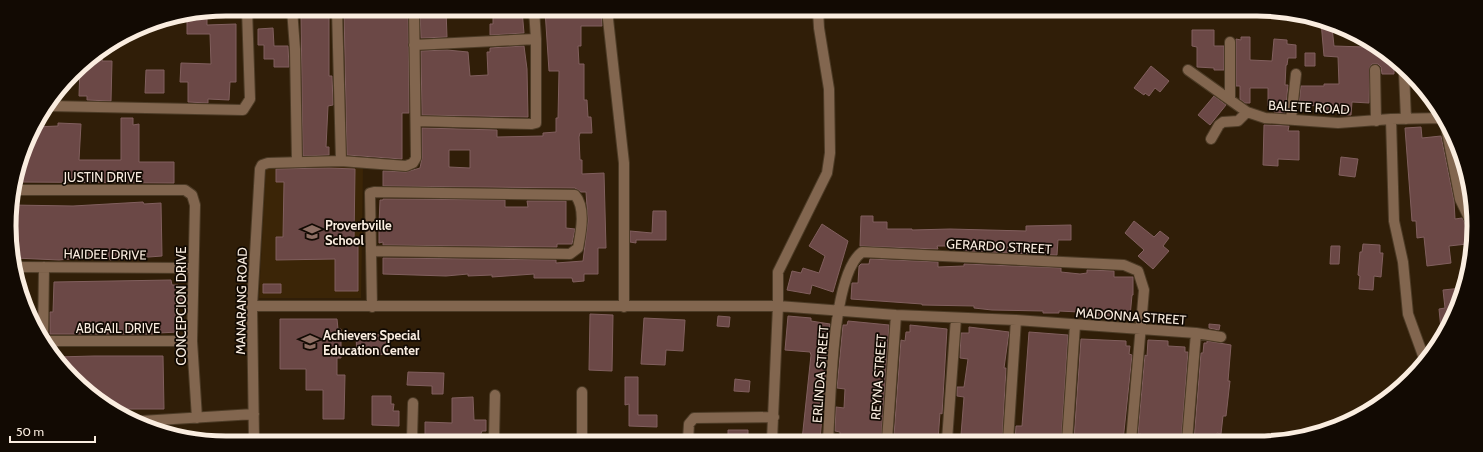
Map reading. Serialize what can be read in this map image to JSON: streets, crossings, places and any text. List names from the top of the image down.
{
  "streets": {
    "street": [
      "BALETE ROAD",
      "JUSTIN DRIVE",
      "GERARDO STREET",
      "HAIDEE DRIVE",
      "MANARANG ROAD",
      "CONCEPCION DRIVE",
      "MADONNA STREET",
      "ABIGAIL DRIVE",
      "ERLINDA STREET",
      "REYNA STREET"
    ]
  },
  "crossings": [
    ["JUSTIN DRIVE", "CONCEPCION DRIVE"],
    ["GERARDO STREET", "MADONNA STREET"],
    ["GERARDO STREET", "ERLINDA STREET"],
    ["HAIDEE DRIVE", "CONCEPCION DRIVE"],
    ["MANARANG ROAD", "MADONNA STREET"],
    ["CONCEPCION DRIVE", "ABIGAIL DRIVE"],
    ["MADONNA STREET", "ERLINDA STREET"],
    ["MADONNA STREET", "REYNA STREET"]
  ],
  "places": {
    "school or university": ["Proverbville School", "Achievers Special Education Center"]
  },
  "scale_bar": "50 m"
}
